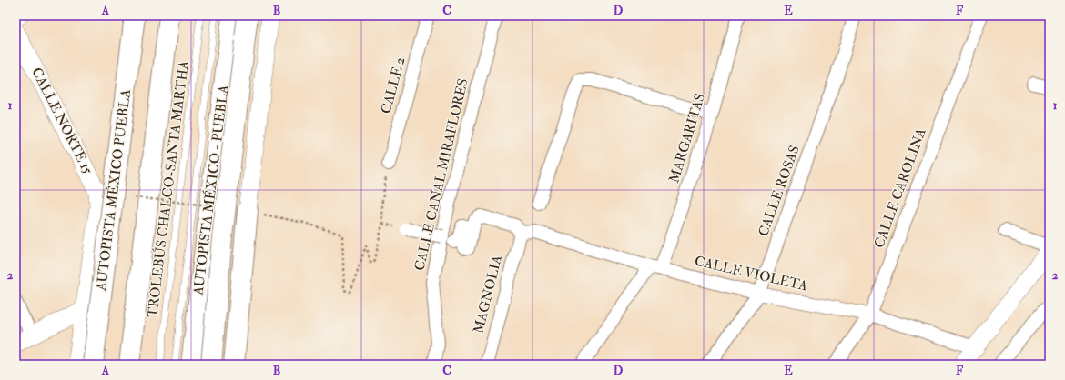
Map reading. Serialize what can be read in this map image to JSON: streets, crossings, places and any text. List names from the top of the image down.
{
  "streets": {
    "highway": ["AUTOPISTA MÉXICO PUEBLA", "AUTOPISTA MÉXICO - PUEBLA"],
    "street": [
      "CALLE 2",
      "CALLE NORTE 15",
      "MARGARITAS",
      "CALLE CANAL MIRAFLORES",
      "CALLE CAROLINA",
      "CALLE ROSAS",
      "CALLE VIOLETA",
      "MAGNOLIA"
    ],
    "lane": ["TROLEBÚS CHALCO-SANTA MARTHA"]
  },
  "crossings": [
    ["MARGARITAS", "CALLE VIOLETA"],
    ["CALLE CAROLINA", "CALLE VIOLETA"],
    ["CALLE ROSAS", "CALLE VIOLETA"],
    ["CALLE VIOLETA", "MAGNOLIA"]
  ],
  "grid": {
    "columns": [
      "A",
      "B",
      "C",
      "D",
      "E",
      "F"
    ],
    "rows": ["1", "2"]
  }
}
